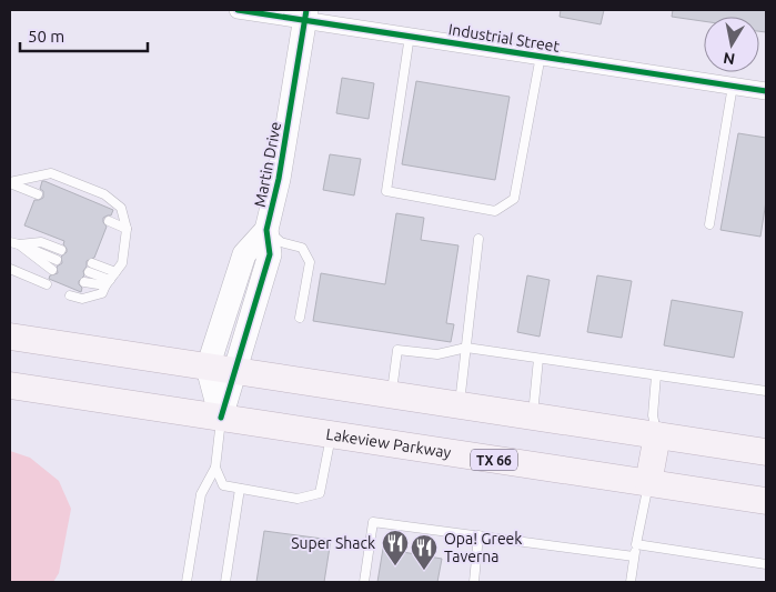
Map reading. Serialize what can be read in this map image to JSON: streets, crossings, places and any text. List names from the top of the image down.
{
  "streets": {
    "main road": ["Lakeview Parkway", "TX 66"],
    "street": ["Industrial Street", "Martin Drive"]
  },
  "crossings": [
    ["Industrial Street", "Martin Drive"],
    ["Martin Drive", "Lakeview Parkway"]
  ],
  "places": {
    "restaurant": ["Super Shack", "Opa! Greek Taverna"]
  },
  "scale_bar": "50 m",
  "north": "bottom"
}
